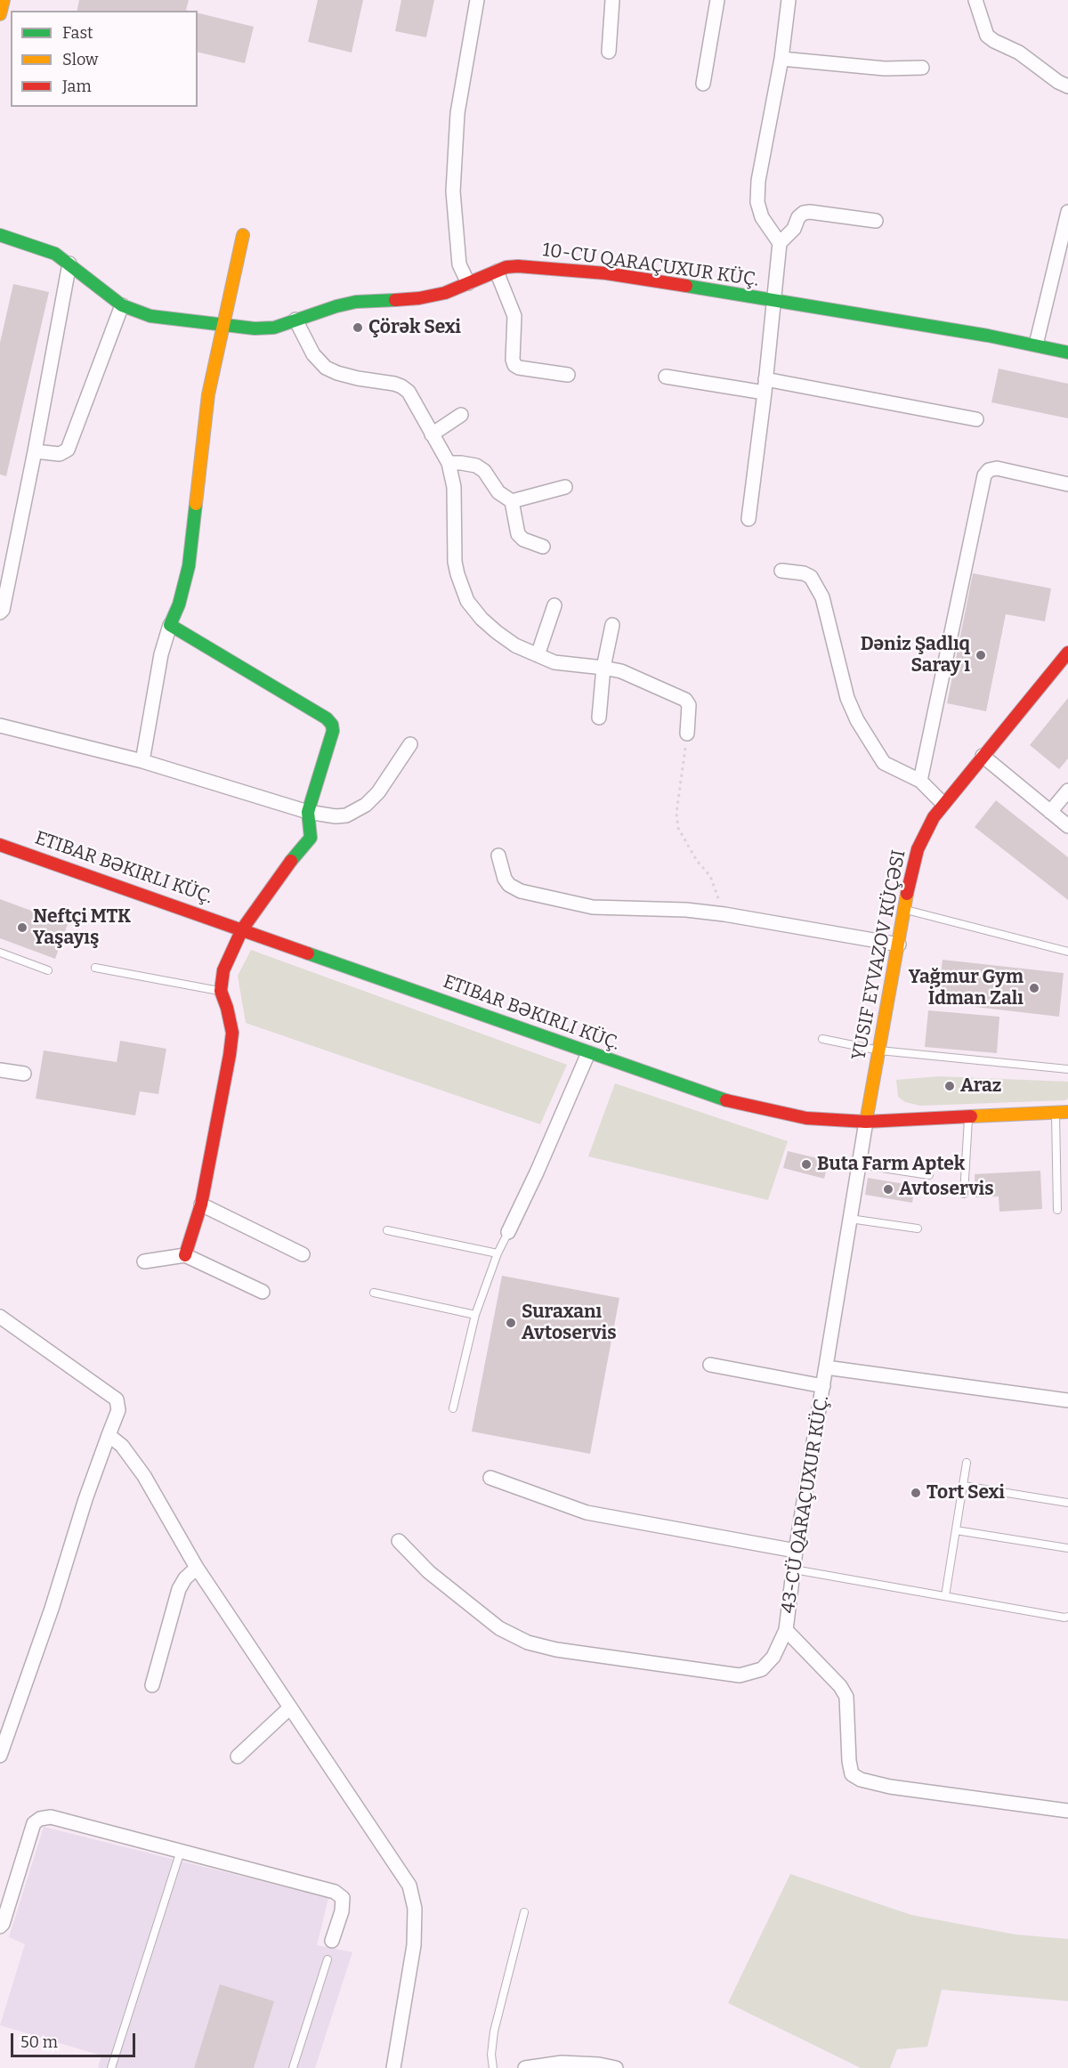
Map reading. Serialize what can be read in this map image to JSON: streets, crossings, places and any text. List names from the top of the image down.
{
  "streets": {
    "street": [
      "10-CU QARAÇUXUR KÜÇ.",
      "ETIBAR BƏKIRLI KÜÇ.",
      "YUSIF EYVAZOV KÜÇƏSI",
      "43-CÜ QARAÇUXUR KÜÇ."
    ]
  },
  "crossings": [
    ["ETIBAR BƏKIRLI KÜÇ.", "YUSIF EYVAZOV KÜÇƏSI"],
    ["ETIBAR BƏKIRLI KÜÇ.", "43-CÜ QARAÇUXUR KÜÇ."],
    ["YUSIF EYVAZOV KÜÇƏSI", "43-CÜ QARAÇUXUR KÜÇ."]
  ],
  "places": [
    "Çörək Sexi",
    "Dəniz Şadlıq Saray ı",
    "Neftçi MTK Yaşayış",
    "Yağmur Gym İdman Zalı",
    "Araz",
    "Buta Farm Aptek",
    "Avtoservis",
    "Suraxanı Avtoservis",
    "Tort Sexi"
  ],
  "legend": ["Fast", "Slow", "Jam"],
  "scale_bar": "50 m"
}
